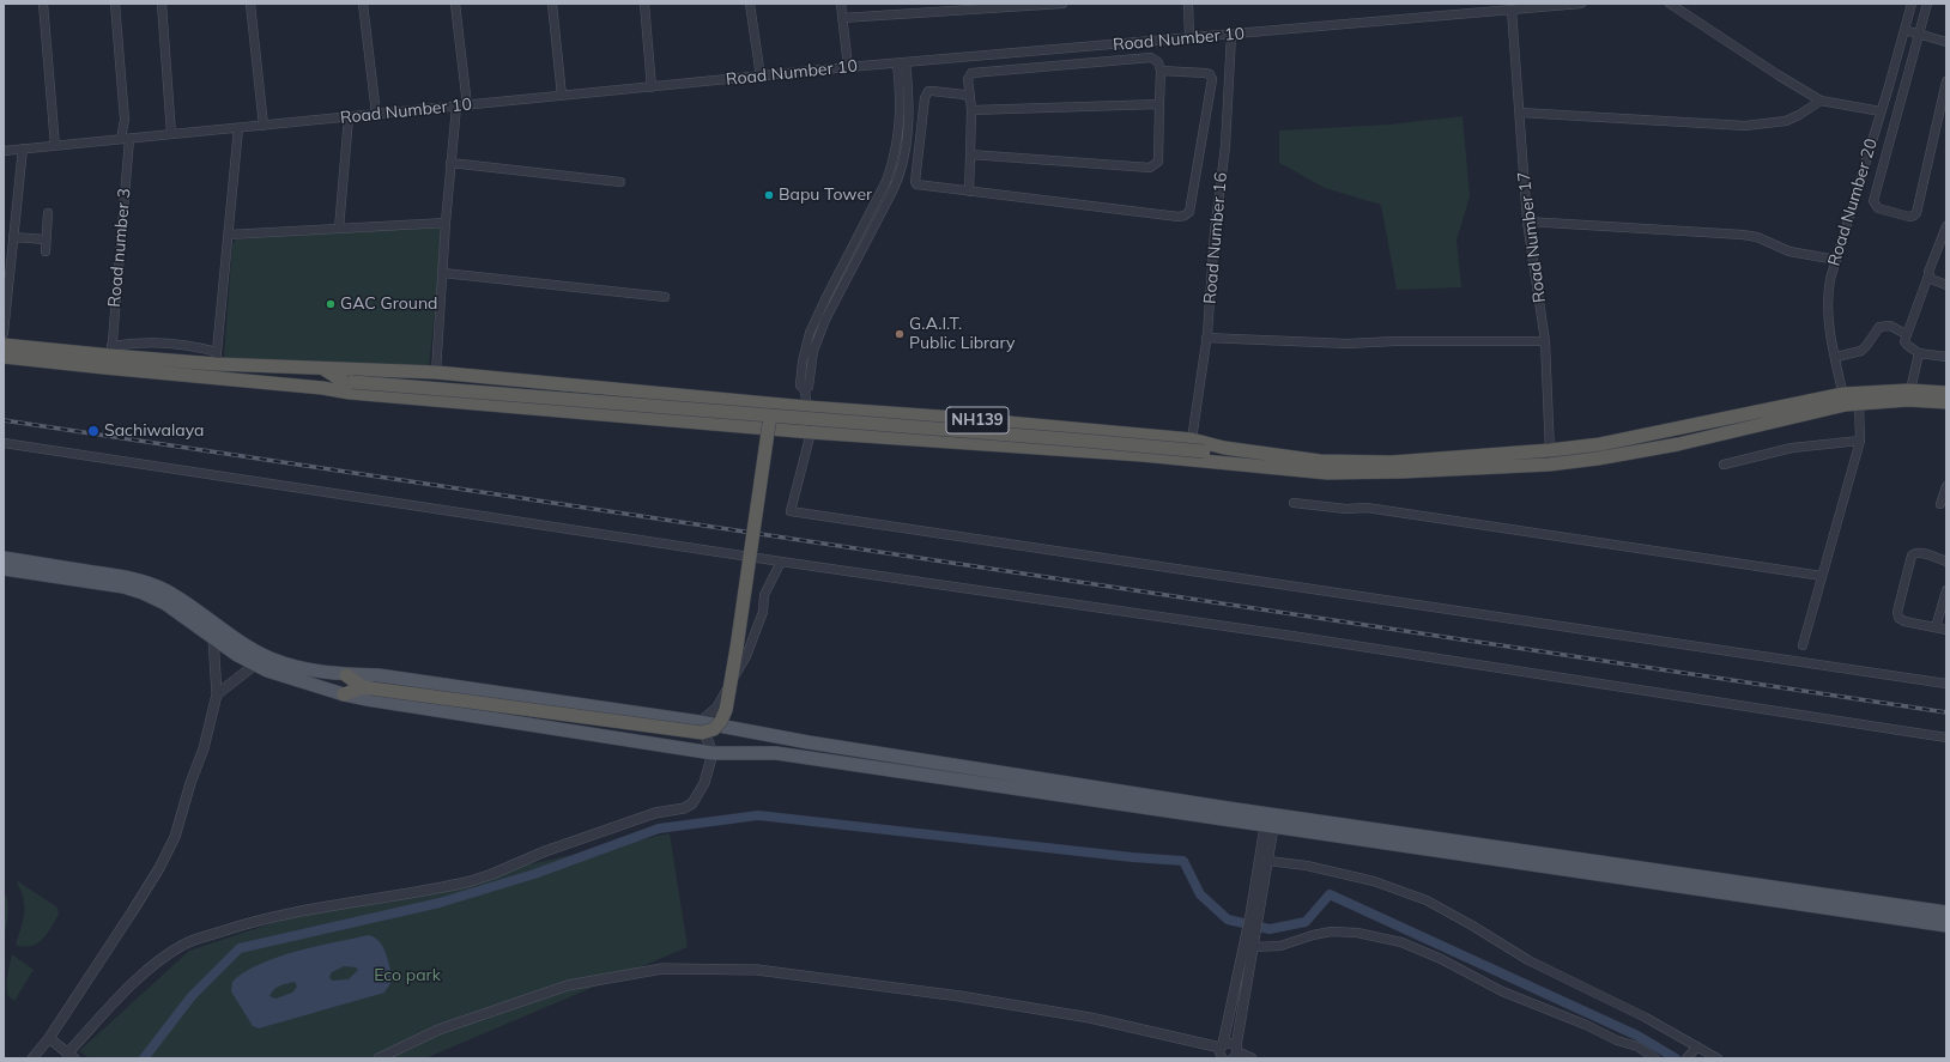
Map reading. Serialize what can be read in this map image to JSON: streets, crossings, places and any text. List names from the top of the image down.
{
  "streets": {
    "highway": ["NH139"],
    "street": [
      "Road Number 10",
      "Road Number 20",
      "Road Number 17",
      "Road Number 16",
      "Road number 3"
    ]
  },
  "crossings": [
    ["Road Number 10", "Road Number 17"],
    ["Road Number 10", "Road Number 16"],
    ["Road Number 10", "Road number 3"],
    ["Road Number 20", "NH139"],
    ["Road Number 17", "NH139"],
    ["Road Number 16", "NH139"],
    ["Road number 3", "NH139"]
  ],
  "parks": ["Eco park"],
  "places": [
    "Bapu Tower",
    "GAC Ground",
    "G.A.I.T. Public Library",
    "Sachiwalaya"
  ]
}
